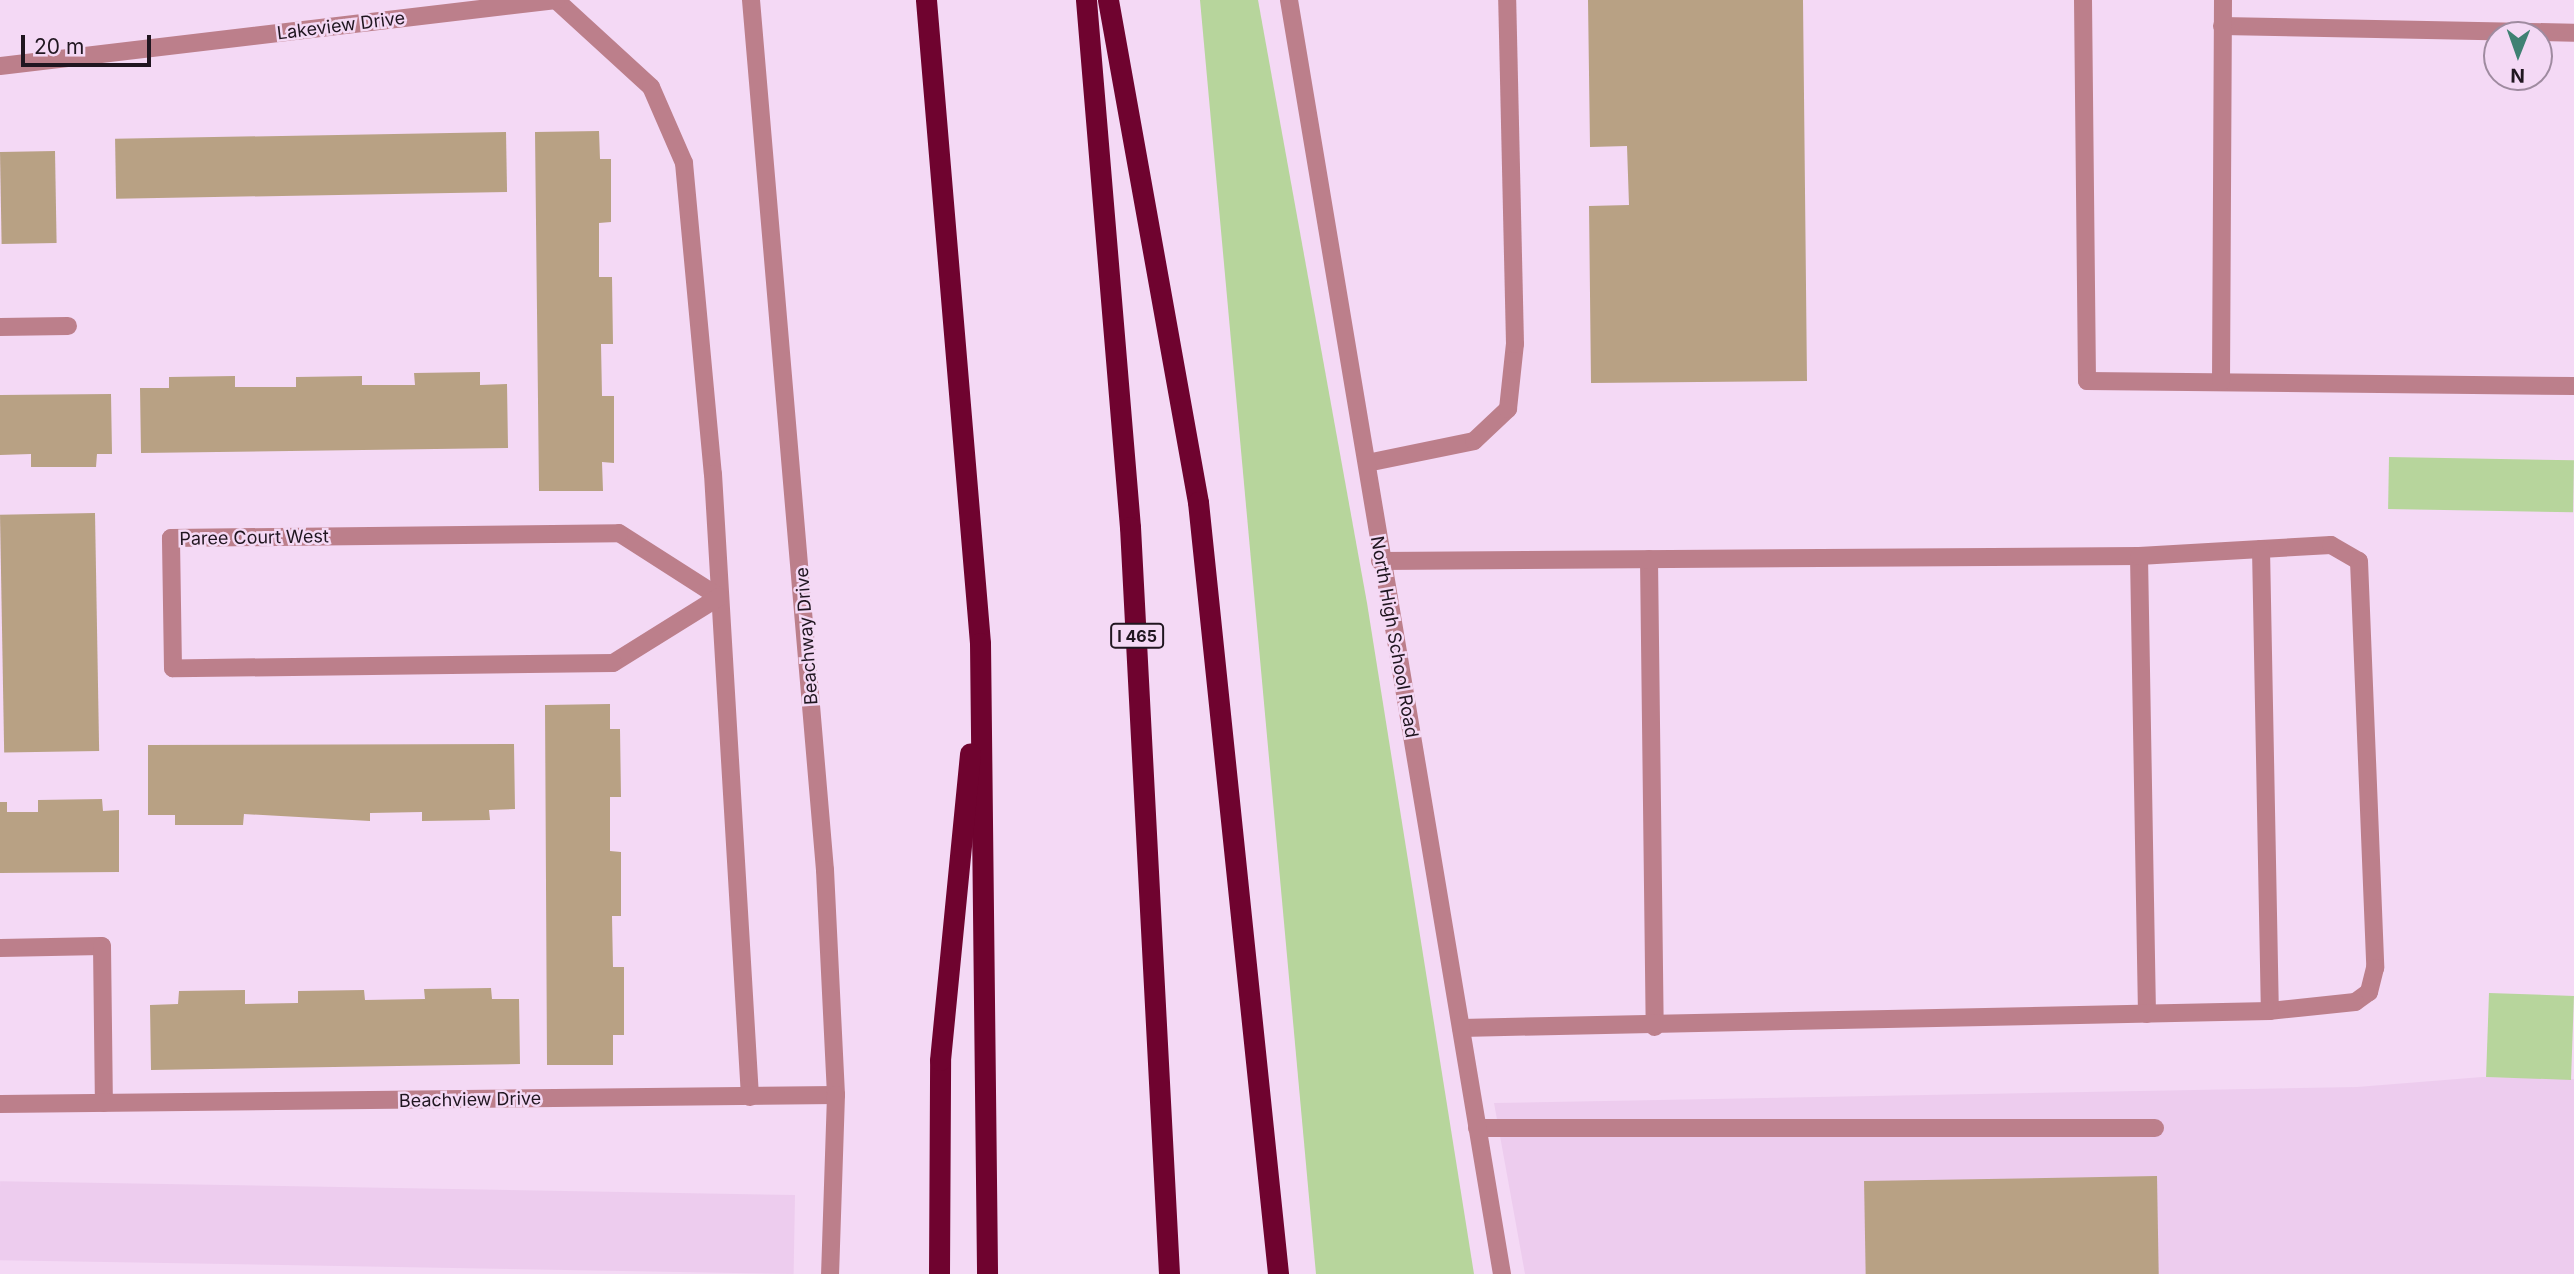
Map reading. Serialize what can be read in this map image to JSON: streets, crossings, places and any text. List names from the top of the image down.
{
  "streets": {
    "highway": ["I 465"],
    "street": [
      "Lakeview Drive",
      "Paree Court West",
      "Beachway Drive",
      "North High School Road",
      "Beachview Drive"
    ]
  },
  "crossings": [
    ["Beachway Drive", "Beachview Drive"]
  ],
  "scale_bar": "20 m",
  "north": "bottom"
}
